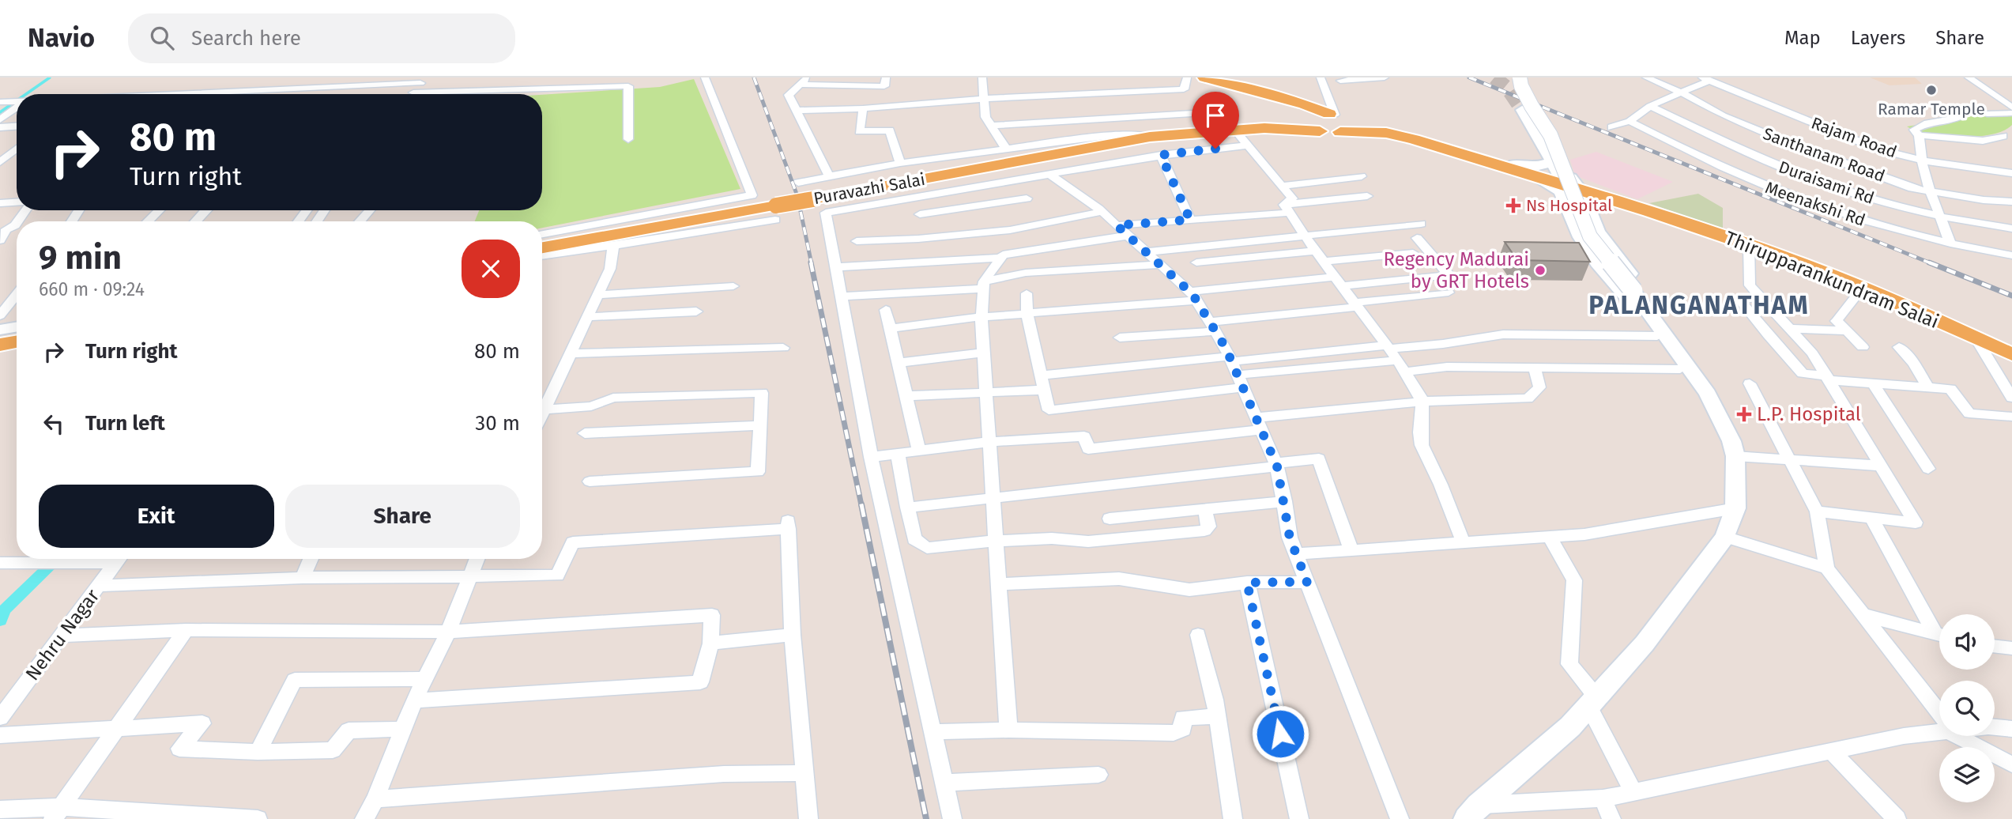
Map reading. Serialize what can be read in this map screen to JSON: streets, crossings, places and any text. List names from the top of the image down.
{
  "streets": {
    "main road": ["Puravazhi Salai", "Thirupparankundram Salai"],
    "street": [
      "Rajam Road",
      "Santhanam Road",
      "Duraisami Rd",
      "Meenakshi Rd",
      "Nehru Nagar"
    ]
  },
  "crossings": [
    ["Puravazhi Salai", "Thirupparankundram Salai"]
  ],
  "districts": ["PALANGANATHAM"],
  "places": {
    "other": ["Ramar Temple", "Regency Madurai by GRT Hotels"],
    "health": ["Ns Hospital", "L.P. Hospital"]
  },
  "page": {
    "header": "Navio",
    "search": "Search here",
    "nav": ["Map", "Layers", "Share"],
    "turn": ["80 m", "Turn right"],
    "heading": ["9 min", "660 m · 09:24"],
    "list": [
      {
        "name": "Turn right",
        "value": "80 m"
      },
      {
        "name": "Turn left",
        "value": "30 m"
      }
    ],
    "buttons": ["Exit", "Share"]
  }
}
